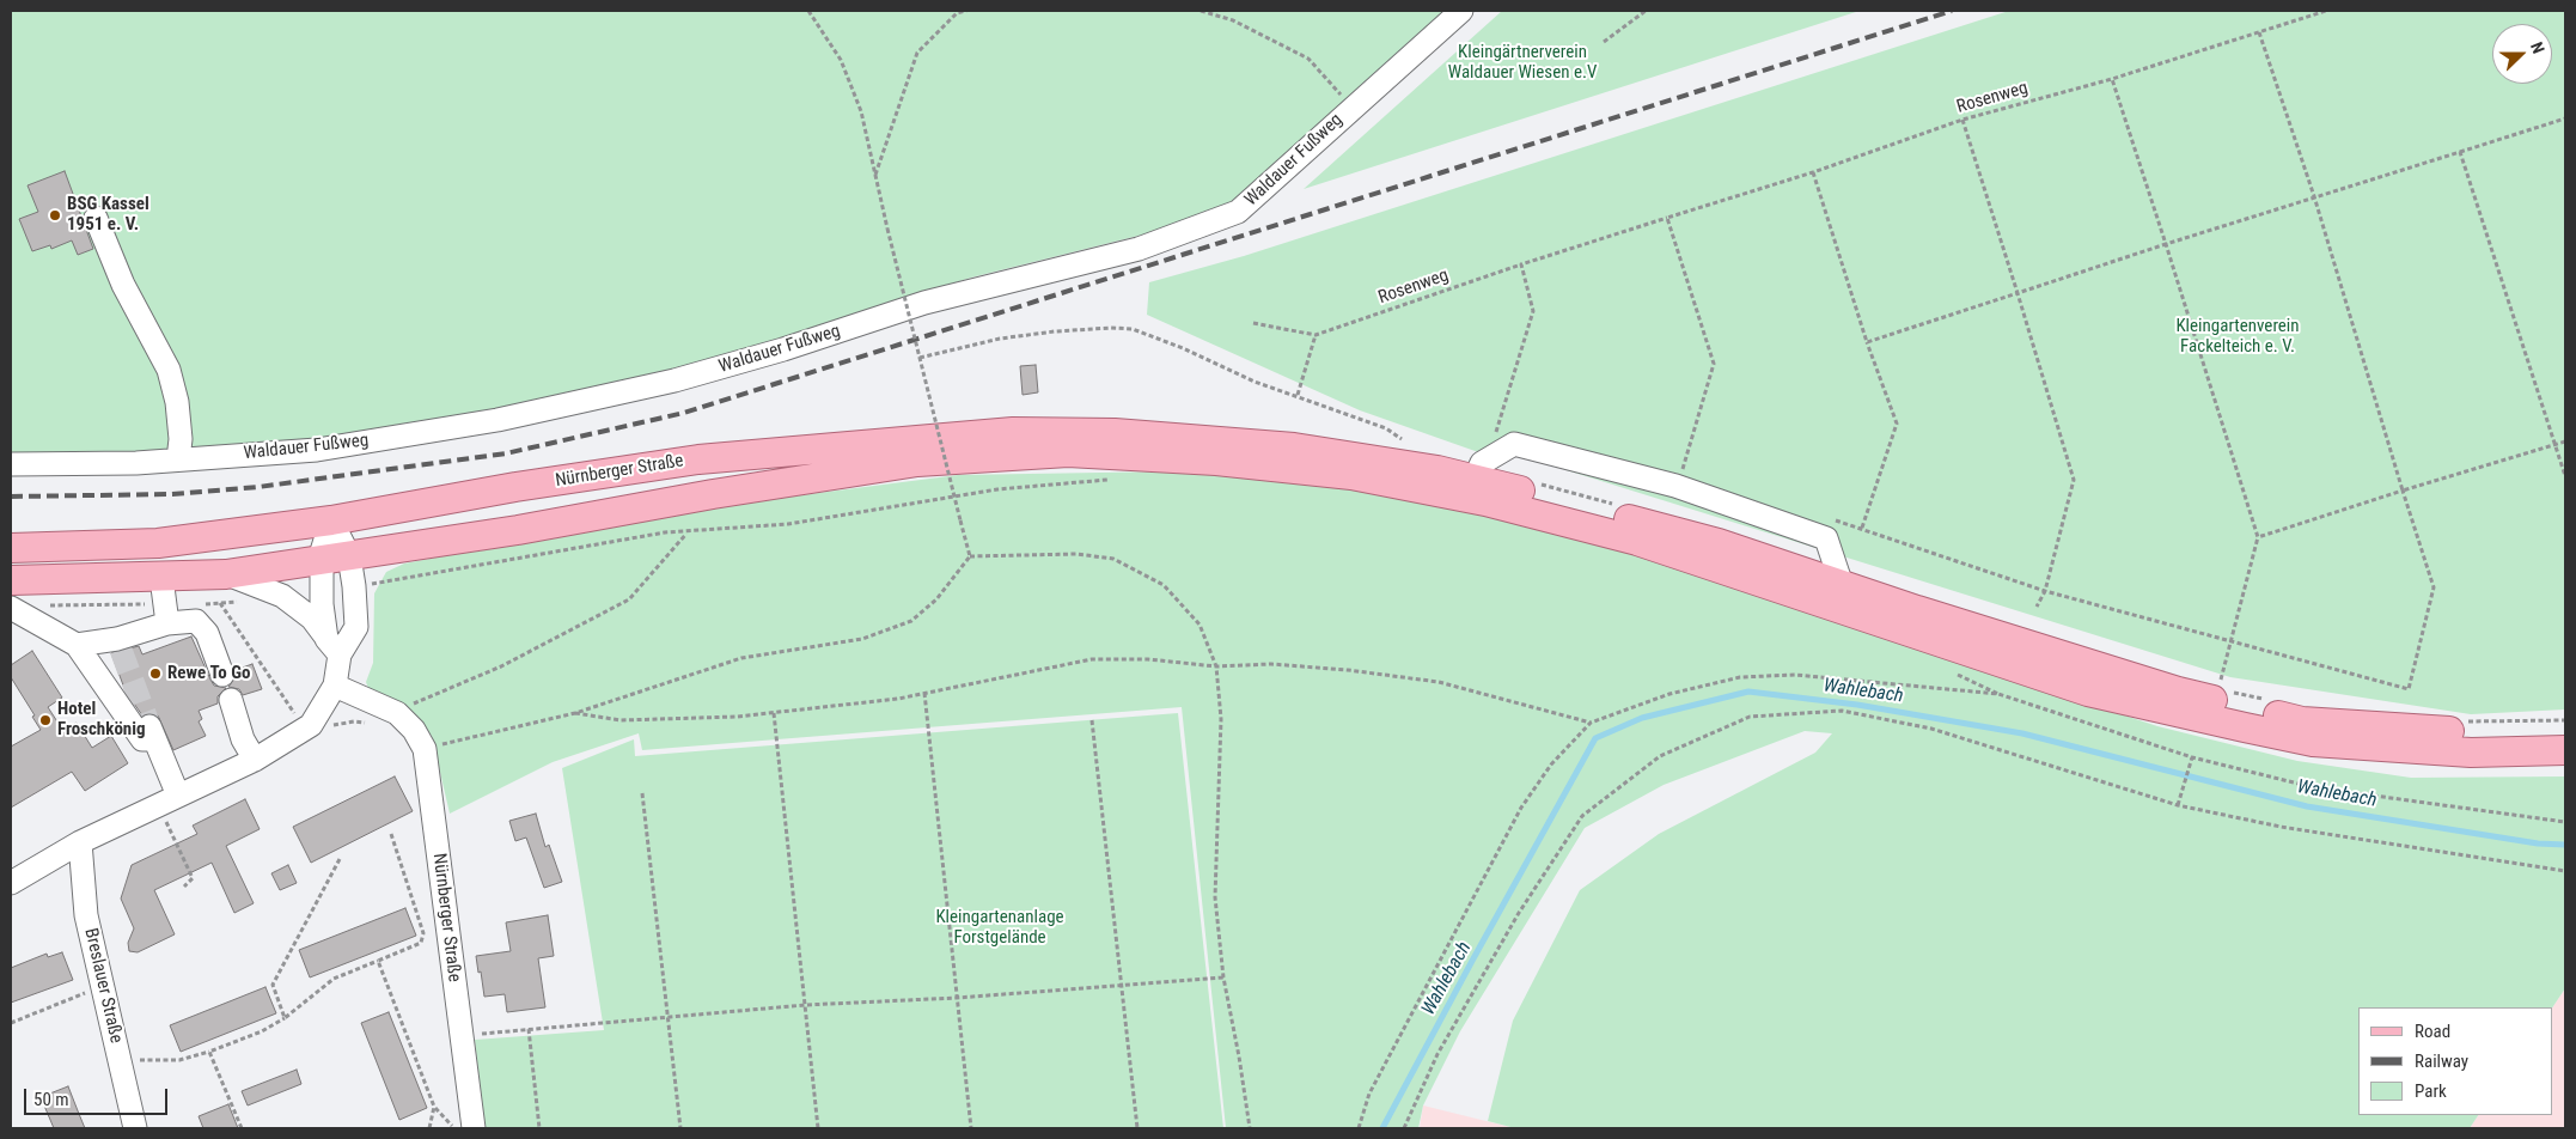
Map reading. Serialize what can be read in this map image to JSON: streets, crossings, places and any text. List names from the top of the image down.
{
  "streets": {
    "main road": ["Nürnberger Straße"],
    "street": ["Waldauer Fußweg", "Breslauer Straße"],
    "path": ["Rosenweg"]
  },
  "water": ["Wahlebach"],
  "parks": ["Kleingärtnerverein Waldauer Wiesen e.V", "Kleingartenverein Fackelteich e. V.", "Kleingartenanlage Forstgelände"],
  "places": ["BSG Kassel 1951 e. V.", "Rewe To Go", "Hotel Froschkönig"],
  "legend": ["Road", "Railway", "Park"],
  "scale_bar": "50 m",
  "north": "right"
}
